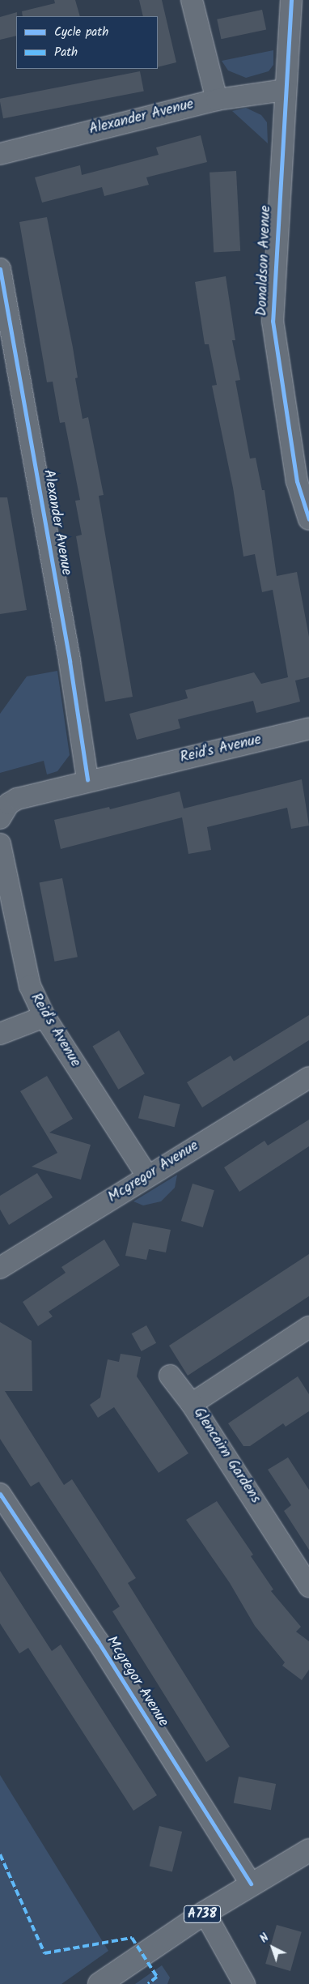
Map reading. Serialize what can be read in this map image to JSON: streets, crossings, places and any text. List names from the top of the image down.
{
  "streets": {
    "main road": ["A738"],
    "street": [
      "Alexander Avenue",
      "Donaldson Avenue",
      "Reid's Avenue",
      "Mcgregor Avenue",
      "Glencairn Gardens"
    ]
  },
  "crossings": [
    ["Alexander Avenue", "Donaldson Avenue"],
    ["Alexander Avenue", "Reid's Avenue"],
    ["Reid's Avenue", "Mcgregor Avenue"],
    ["Mcgregor Avenue", "A738"]
  ],
  "legend": ["Cycle path", "Path"],
  "north": "top left"
}
